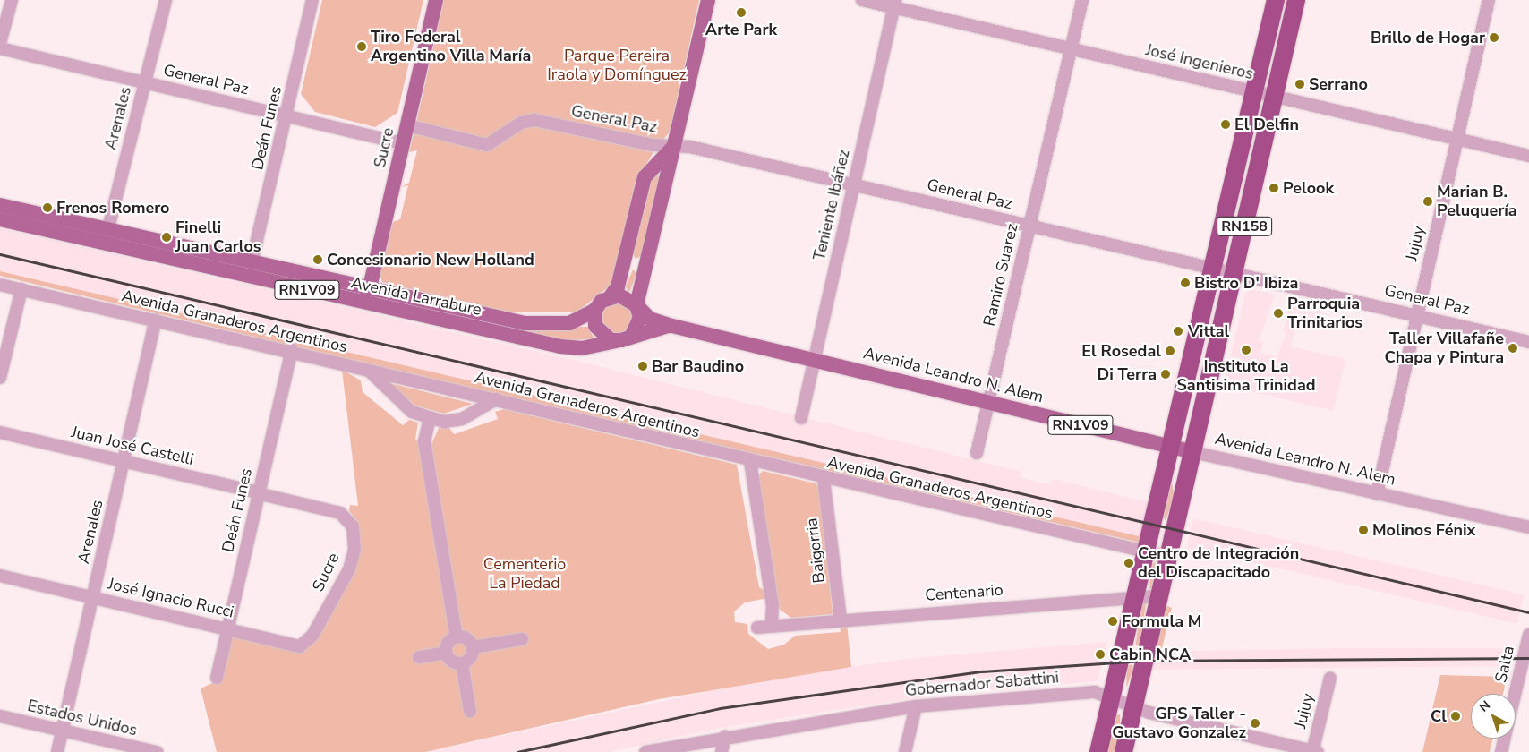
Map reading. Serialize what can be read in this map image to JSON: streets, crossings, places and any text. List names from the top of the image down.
{
  "streets": {
    "highway": ["RN158"],
    "main road": [
      "Sucre",
      "RN1V09",
      "Avenida Larrabure",
      "Avenida Leandro N. Alem"
    ],
    "street": [
      "José Ingenieros",
      "General Paz",
      "Arenales",
      "Deán Funes",
      "Teniente Ibáñez",
      "Jujuy",
      "Ramiro Suarez",
      "Avenida Granaderos Argentinos",
      "Juan José Castelli",
      "Baigorria",
      "Centenario",
      "José Ignacio Rucci",
      "Salta",
      "Gobernador Sabattini",
      "Estados Unidos"
    ]
  },
  "crossings": [
    ["José Ingenieros", "Teniente Ibáñez"],
    ["José Ingenieros", "RN158"],
    ["José Ingenieros", "Jujuy"],
    ["José Ingenieros", "Ramiro Suarez"],
    ["General Paz", "Arenales"],
    ["General Paz", "Deán Funes"],
    ["General Paz", "Sucre"],
    ["General Paz", "Teniente Ibáñez"],
    ["General Paz", "RN158"],
    ["General Paz", "Jujuy"],
    ["General Paz", "Ramiro Suarez"],
    ["Arenales", "Avenida Larrabure"],
    ["Arenales", "Avenida Granaderos Argentinos"],
    ["Arenales", "Juan José Castelli"],
    ["Arenales", "José Ignacio Rucci"],
    ["Arenales", "Estados Unidos"],
    ["Deán Funes", "Avenida Larrabure"],
    ["Deán Funes", "Avenida Granaderos Argentinos"],
    ["Deán Funes", "Juan José Castelli"],
    ["Deán Funes", "José Ignacio Rucci"],
    ["Sucre", "Avenida Larrabure"],
    ["Sucre", "Juan José Castelli"],
    ["Sucre", "José Ignacio Rucci"],
    ["Teniente Ibáñez", "Avenida Leandro N. Alem"],
    ["RN158", "Avenida Granaderos Argentinos"],
    ["RN158", "Avenida Leandro N. Alem"],
    ["RN158", "Centenario"],
    ["RN158", "Gobernador Sabattini"],
    ["Jujuy", "Avenida Leandro N. Alem"],
    ["Jujuy", "Gobernador Sabattini"],
    ["Ramiro Suarez", "Avenida Leandro N. Alem"],
    ["RN1V09", "Avenida Larrabure"],
    ["RN1V09", "Avenida Leandro N. Alem"],
    ["Avenida Larrabure", "Avenida Leandro N. Alem"],
    ["Avenida Granaderos Argentinos", "Baigorria"],
    ["Baigorria", "Centenario"]
  ],
  "parks": ["Parque Pereira Iraola y Domínguez", "Cementerio La Piedad"],
  "places": [
    "Arte Park",
    "Brillo de Hogar",
    "Tiro Federal Argentino Villa María",
    "Serrano",
    "El Delfin",
    "Pelook",
    "Marian B. Peluquería",
    "Frenos Romero",
    "Finelli Juan Carlos",
    "Concesionario New Holland",
    "Bistro D' Ibiza",
    "Parroquia Trinitarios",
    "Vittal",
    "Taller Villafañe Chapa y Pintura",
    "Instituto La Santisima Trinidad",
    "El Rosedal",
    "Bar Baudino",
    "Di Terra",
    "Molinos Fénix",
    "Centro de Integración del Discapacitado",
    "Formula M",
    "Cabin NCA",
    "Cl",
    "GPS Taller - Gustavo Gonzalez"
  ],
  "north": "top left"
}
